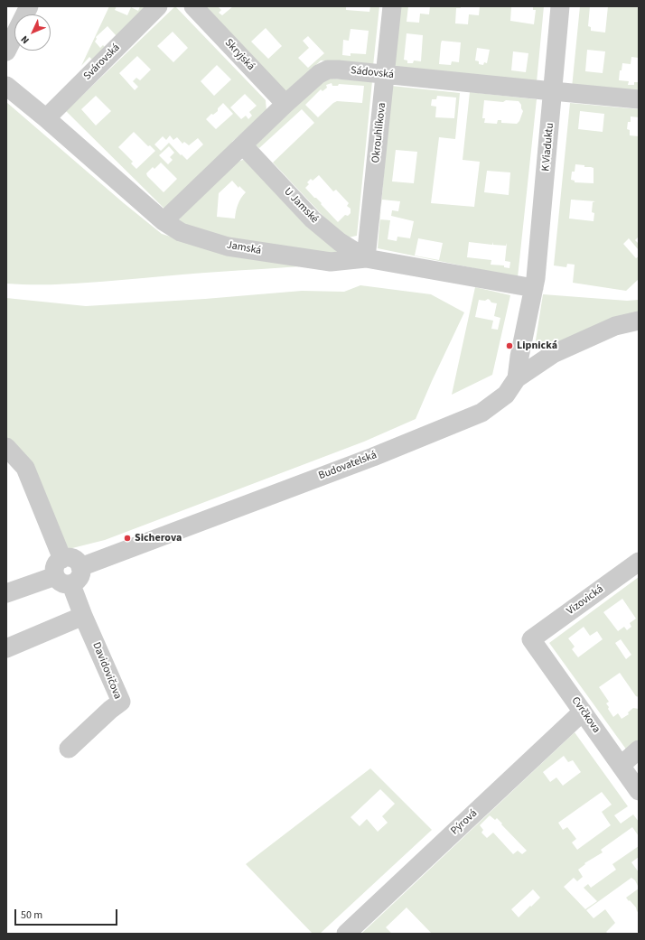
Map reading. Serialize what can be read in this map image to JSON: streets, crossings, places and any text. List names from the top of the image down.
{
  "streets": {
    "street": [
      "Skryjská",
      "Svárovská",
      "Sádovská",
      "Okrouhlíkova",
      "K Viaduktu",
      "U Jamské",
      "Jamská",
      "Budovatelská",
      "Vizovická",
      "Davidovičova",
      "Cvrčkova",
      "Pýrová"
    ]
  },
  "crossings": [
    ["Skryjská", "Sádovská"],
    ["Svárovská", "Jamská"],
    ["Sádovská", "Okrouhlíkova"],
    ["Sádovská", "K Viaduktu"],
    ["Sádovská", "U Jamské"],
    ["Sádovská", "Jamská"],
    ["Okrouhlíkova", "U Jamské"],
    ["Okrouhlíkova", "Jamská"],
    ["K Viaduktu", "Jamská"],
    ["K Viaduktu", "Budovatelská"],
    ["U Jamské", "Jamská"],
    ["Jamská", "Budovatelská"],
    ["Budovatelská", "Davidovičova"],
    ["Vizovická", "Cvrčkova"],
    ["Cvrčkova", "Pýrová"]
  ],
  "places": ["Lipnická", "Sicherova"],
  "scale_bar": "50 m",
  "north": "bottom left"
}
